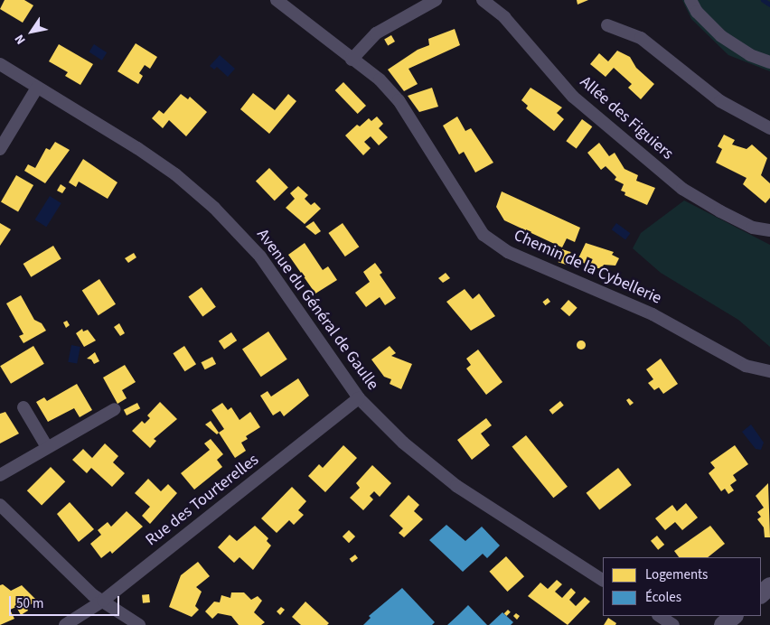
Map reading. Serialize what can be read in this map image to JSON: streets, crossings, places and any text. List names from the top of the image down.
{
  "streets": {
    "street": [
      "Allée des Figuiers",
      "Chemin de la Cybellerie",
      "Avenue du Général de Gaulle",
      "Rue des Tourterelles"
    ]
  },
  "crossings": [
    ["Avenue du Général de Gaulle", "Rue des Tourterelles"]
  ],
  "legend": ["Logements", "Écoles"],
  "scale_bar": "50 m",
  "north": "bottom left"
}
